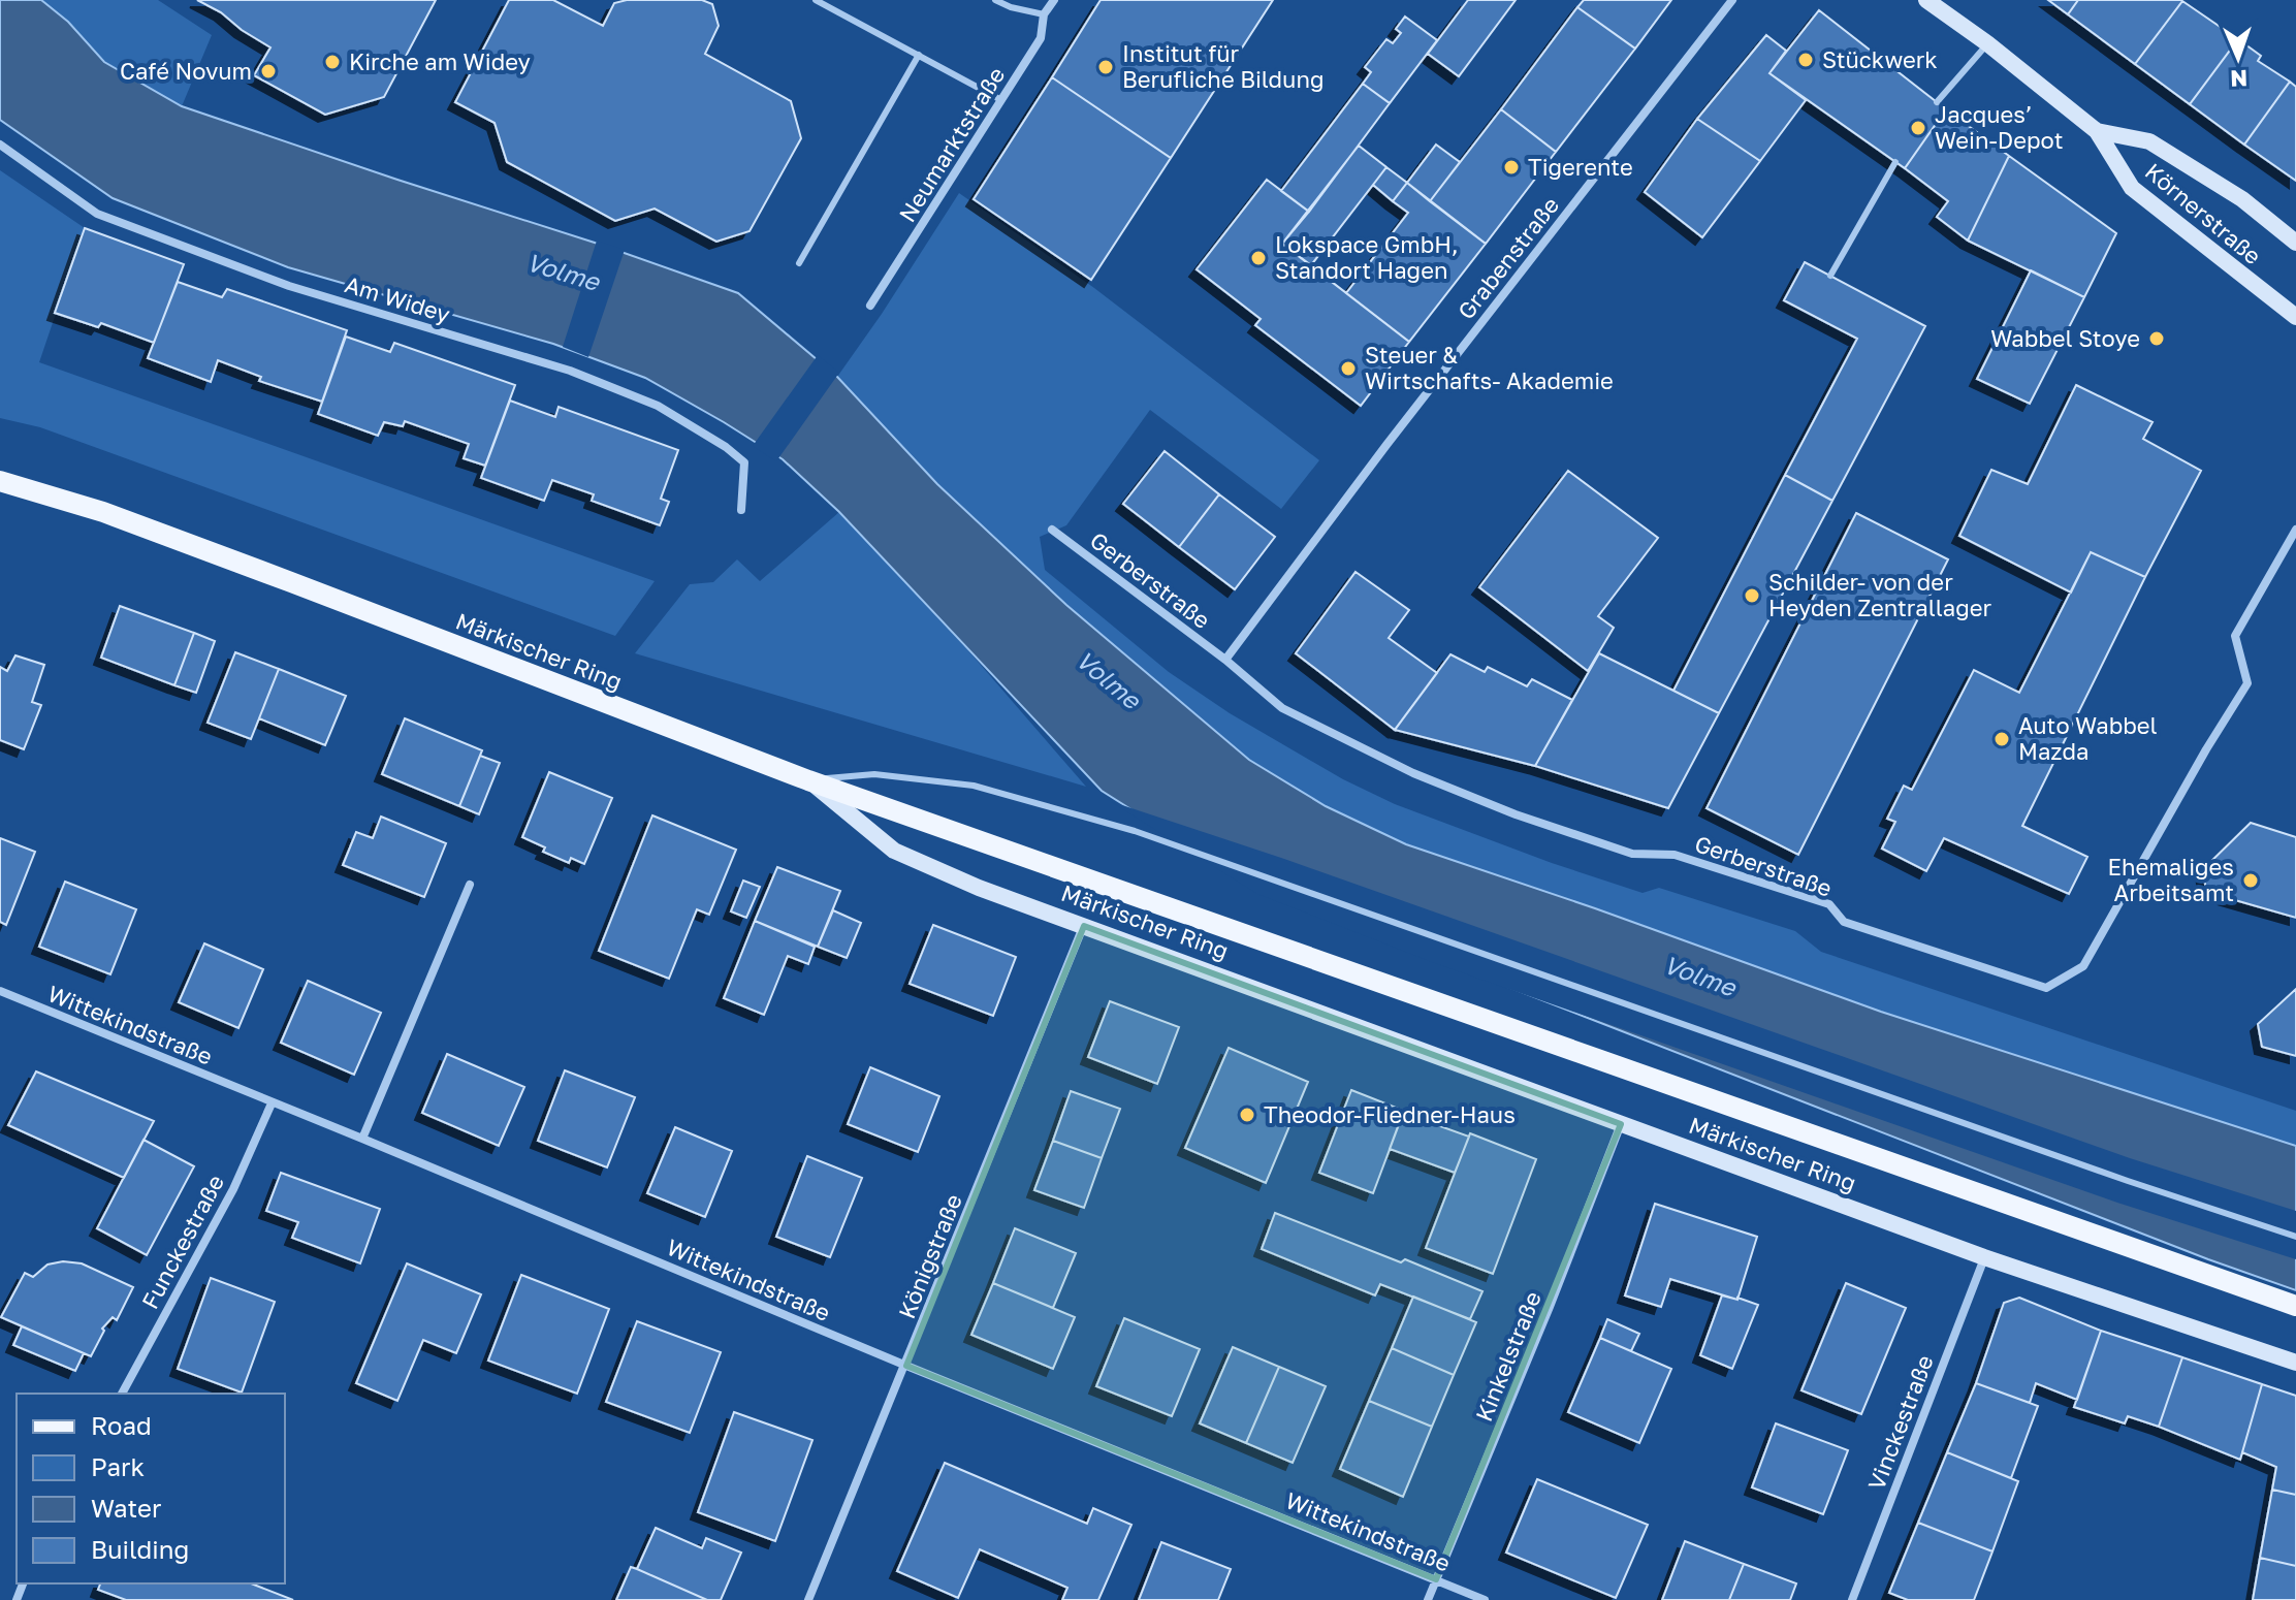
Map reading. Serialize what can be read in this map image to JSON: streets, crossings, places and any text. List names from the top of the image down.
{
  "streets": {
    "main road": ["Märkischer Ring"],
    "street": [
      "Neumarktstraße",
      "Körnerstraße",
      "Grabenstraße",
      "Am Widey",
      "Gerberstraße",
      "Wittekindstraße",
      "Funckestraße",
      "Königstraße",
      "Kinkelstraße",
      "Vinckestraße"
    ]
  },
  "crossings": [
    ["Grabenstraße", "Gerberstraße"],
    ["Märkischer Ring", "Königstraße"],
    ["Märkischer Ring", "Kinkelstraße"],
    ["Märkischer Ring", "Vinckestraße"],
    ["Wittekindstraße", "Funckestraße"],
    ["Wittekindstraße", "Königstraße"],
    ["Wittekindstraße", "Kinkelstraße"]
  ],
  "water": ["Volme"],
  "places": [
    "Stückwerk",
    "Kirche am Widey",
    "Institut für Berufliche Bildung",
    "Café Novum",
    "Jacques’ Wein-Depot",
    "Tigerente",
    "Lokspace GmbH, Standort Hagen",
    "Wabbel Stoye",
    "Steuer & Wirtschafts- Akademie",
    "Schilder- von der Heyden Zentrallager",
    "Auto Wabbel Mazda",
    "Ehemaliges Arbeitsamt",
    "Theodor-Fliedner-Haus"
  ],
  "legend": [
    "Road",
    "Park",
    "Water",
    "Building"
  ],
  "north": "bottom"
}
